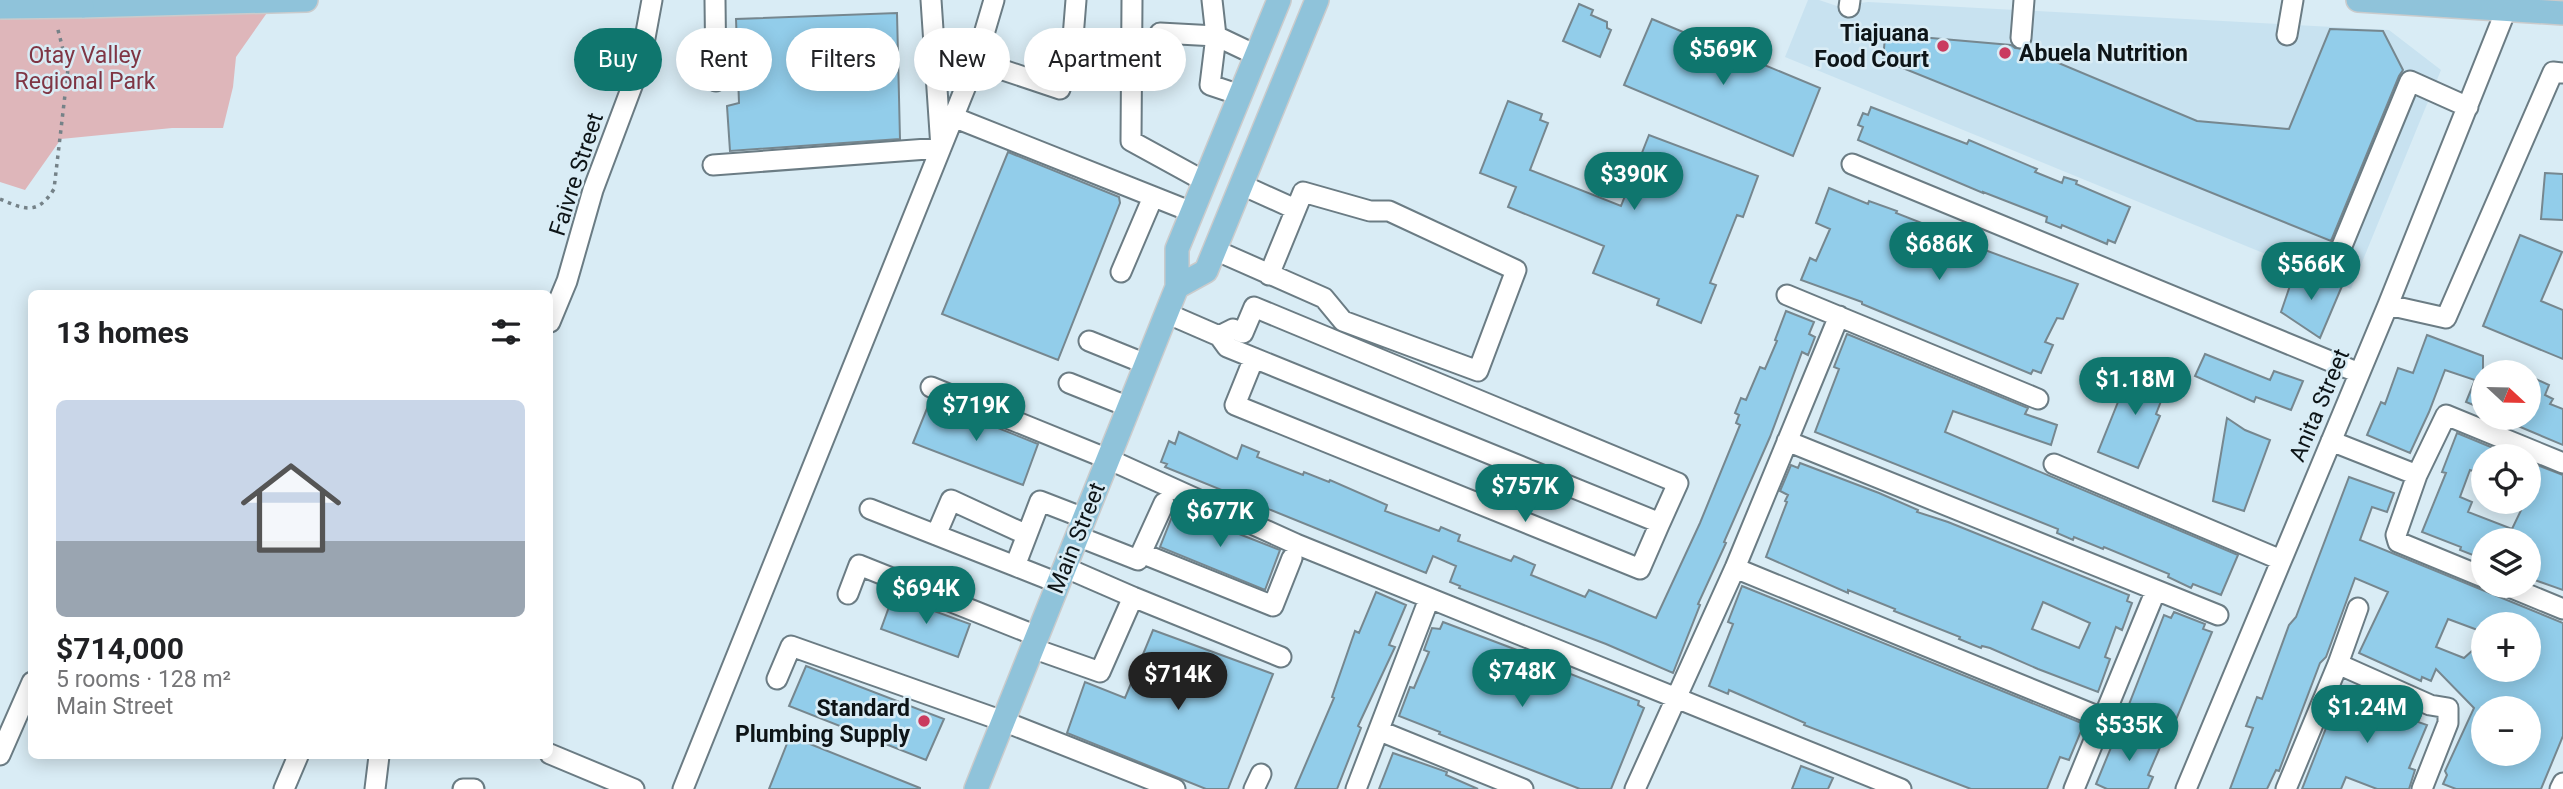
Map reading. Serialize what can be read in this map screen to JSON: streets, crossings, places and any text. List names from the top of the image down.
{
  "streets": {
    "main road": ["Main Street"],
    "street": ["Faivre Street", "Anita Street"]
  },
  "parks": ["Otay Valley Regional Park"],
  "places": ["Tiajuana Food Court", "Abuela Nutrition", "Standard Plumbing Supply"],
  "north": "right",
  "page": {
    "price": [
      "$569K",
      "$390K",
      "$686K",
      "$566K",
      "$1.18M",
      "$719K",
      "$757K",
      "$677K",
      "$694K",
      "$748K",
      "$714K",
      "$1.24M",
      "$535K"
    ],
    "chip": [
      "Buy",
      "Rent",
      "Filters",
      "New",
      "Apartment"
    ],
    "heading": "13 homes",
    "map_buttons": ["+", "−"],
    "list": [
      {
        "name": "$714,000",
        "note": "5 rooms · 128 m² · Main Street"
      }
    ]
  }
}
